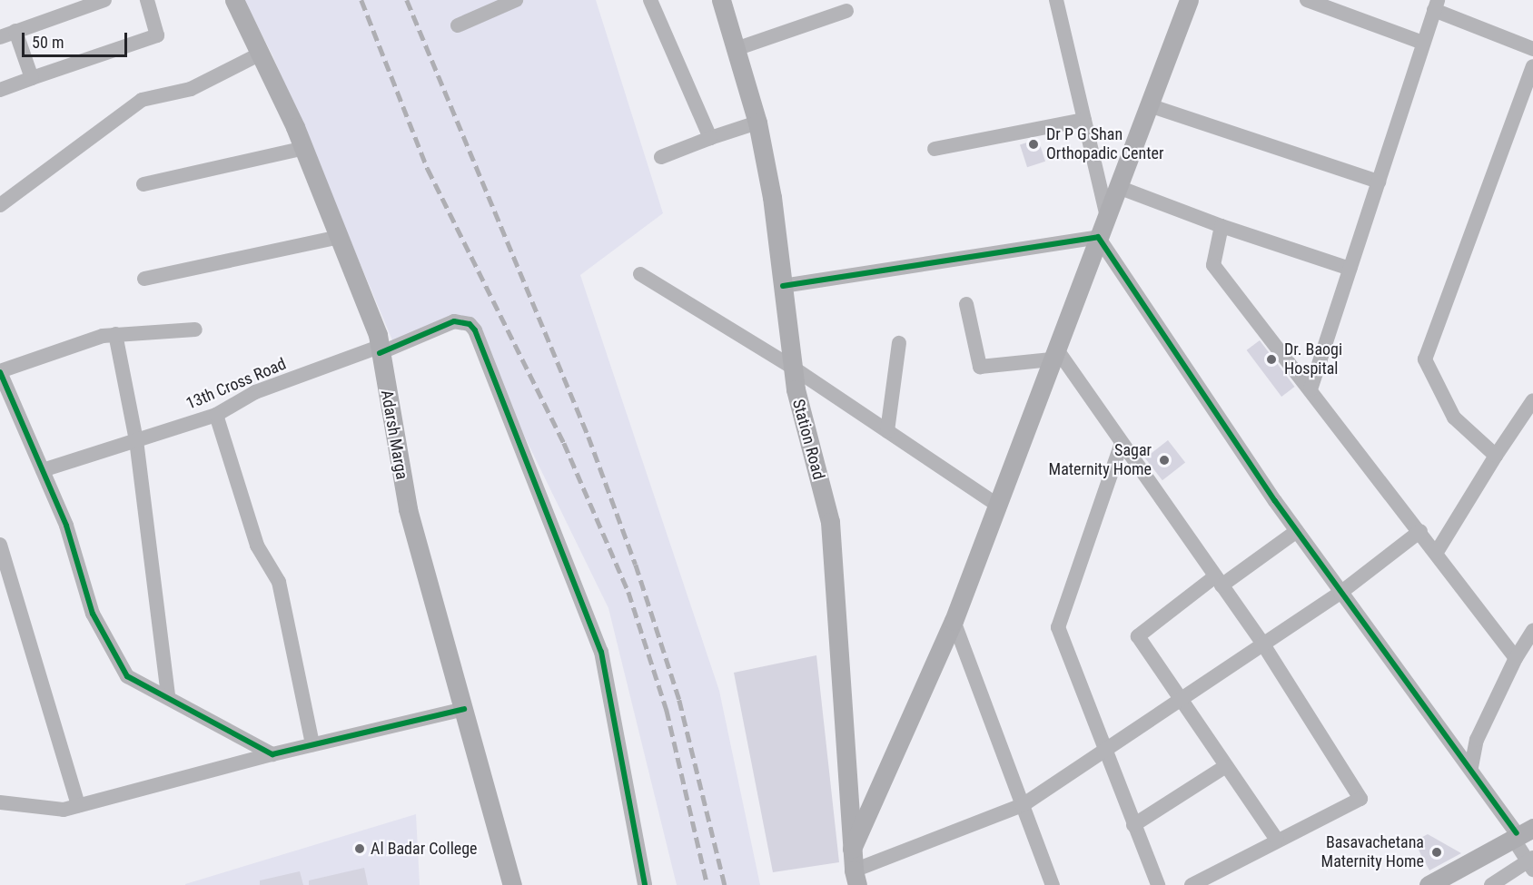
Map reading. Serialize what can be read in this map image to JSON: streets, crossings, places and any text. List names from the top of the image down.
{
  "streets": {
    "main road": ["Adarsh Marga", "Station Road"],
    "street": ["13th Cross Road"]
  },
  "crossings": [
    ["13th Cross Road", "Adarsh Marga"]
  ],
  "places": [
    "Dr P G Shan Orthopadic Center",
    "Dr. Baogi Hospital",
    "Sagar Maternity Home",
    "Al Badar College",
    "Basavachetana Maternity Home"
  ],
  "scale_bar": "50 m"
}
